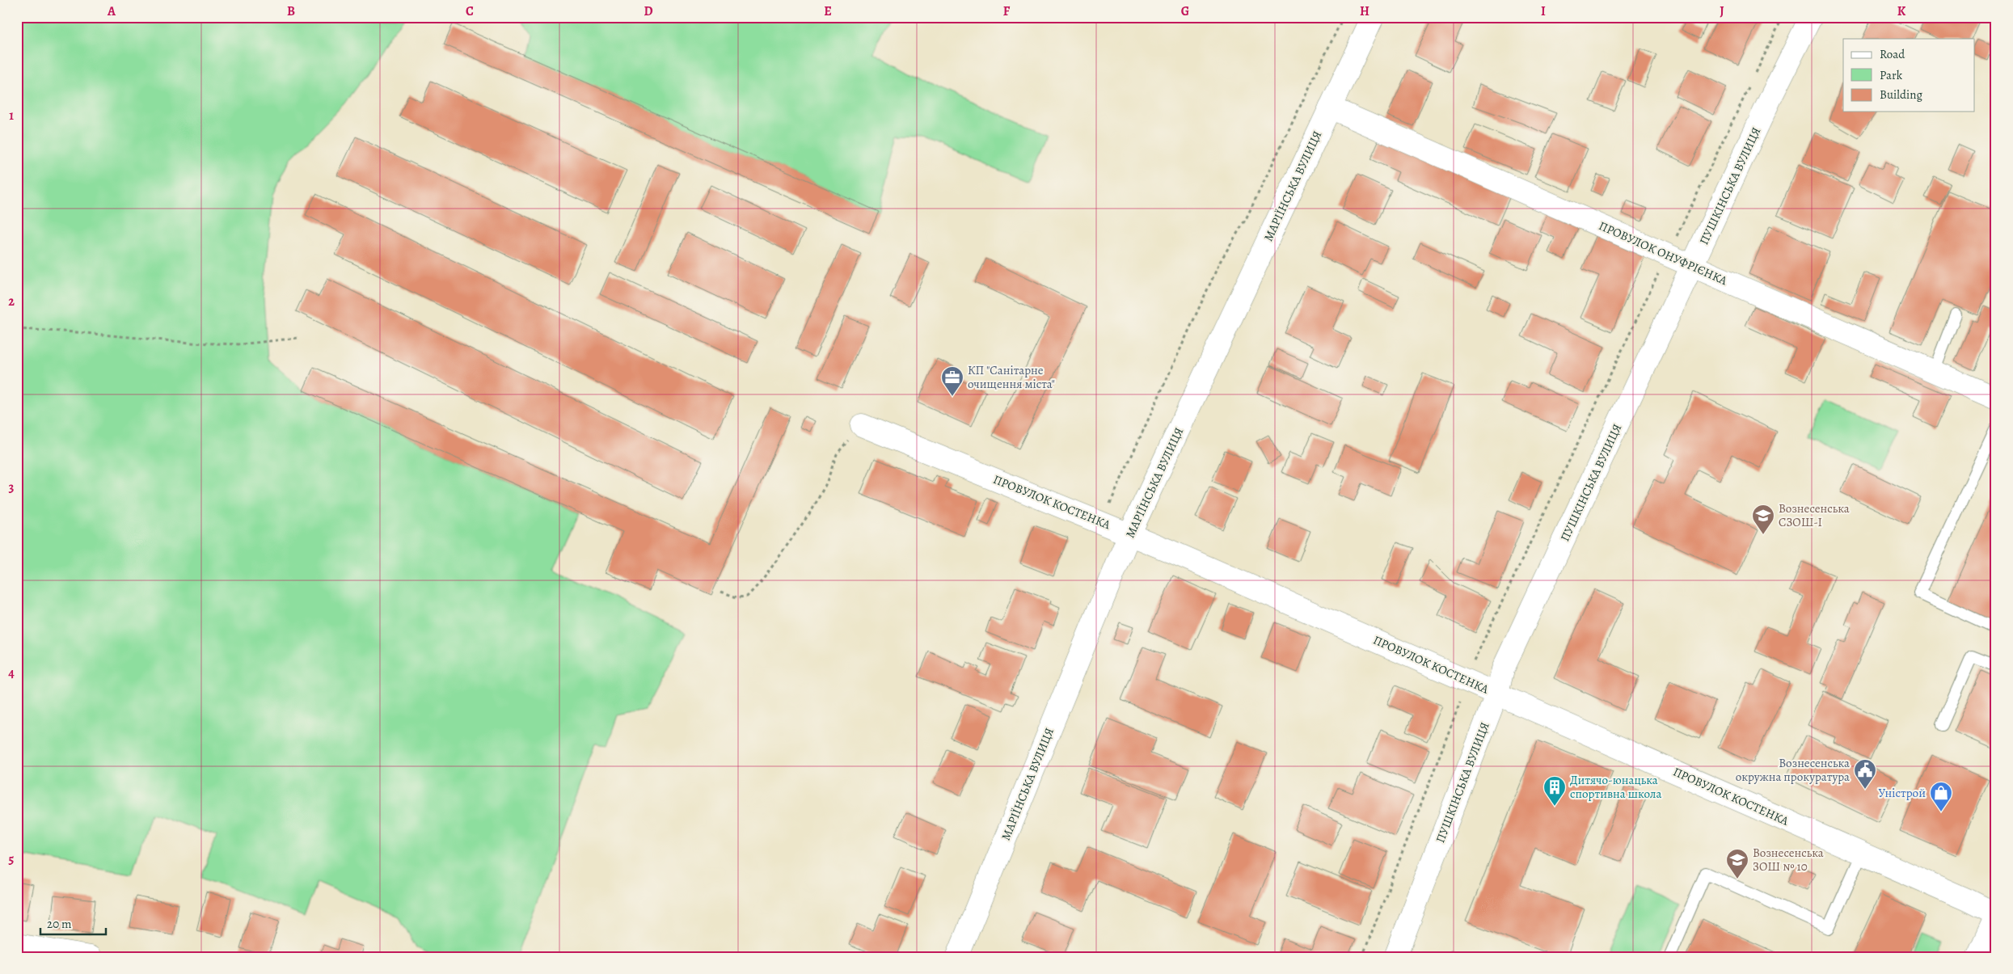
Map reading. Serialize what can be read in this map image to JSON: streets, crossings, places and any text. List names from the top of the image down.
{
  "streets": {
    "street": [
      "МАРІЇНСЬКА ВУЛИЦЯ",
      "ПУШКІНСЬКА ВУЛИЦЯ",
      "ПРОВУЛОК ОНУФРІЄНКА",
      "ПРОВУЛОК КОСТЕНКА"
    ]
  },
  "crossings": [
    ["МАРІЇНСЬКА ВУЛИЦЯ", "ПРОВУЛОК ОНУФРІЄНКА"],
    ["МАРІЇНСЬКА ВУЛИЦЯ", "ПРОВУЛОК КОСТЕНКА"],
    ["ПУШКІНСЬКА ВУЛИЦЯ", "ПРОВУЛОК ОНУФРІЄНКА"],
    ["ПУШКІНСЬКА ВУЛИЦЯ", "ПРОВУЛОК КОСТЕНКА"]
  ],
  "places": {
    "office": ["КП \"Санітарне очищення міста\""],
    "school or university": ["Вознесенська СЗОШ-І", "Вознесенська ЗОШ № 10"],
    "public building": ["Вознесенська окружна прокуратура"],
    "building": ["Дитячо-юнацька спортивна школа"],
    "shop": ["Уністрой"]
  },
  "legend": ["Road", "Park", "Building"],
  "scale_bar": "20 m",
  "grid": {
    "columns": [
      "A",
      "B",
      "C",
      "D",
      "E",
      "F",
      "G",
      "H",
      "I",
      "J",
      "K"
    ],
    "rows": [
      "1",
      "2",
      "3",
      "4",
      "5"
    ]
  }
}
